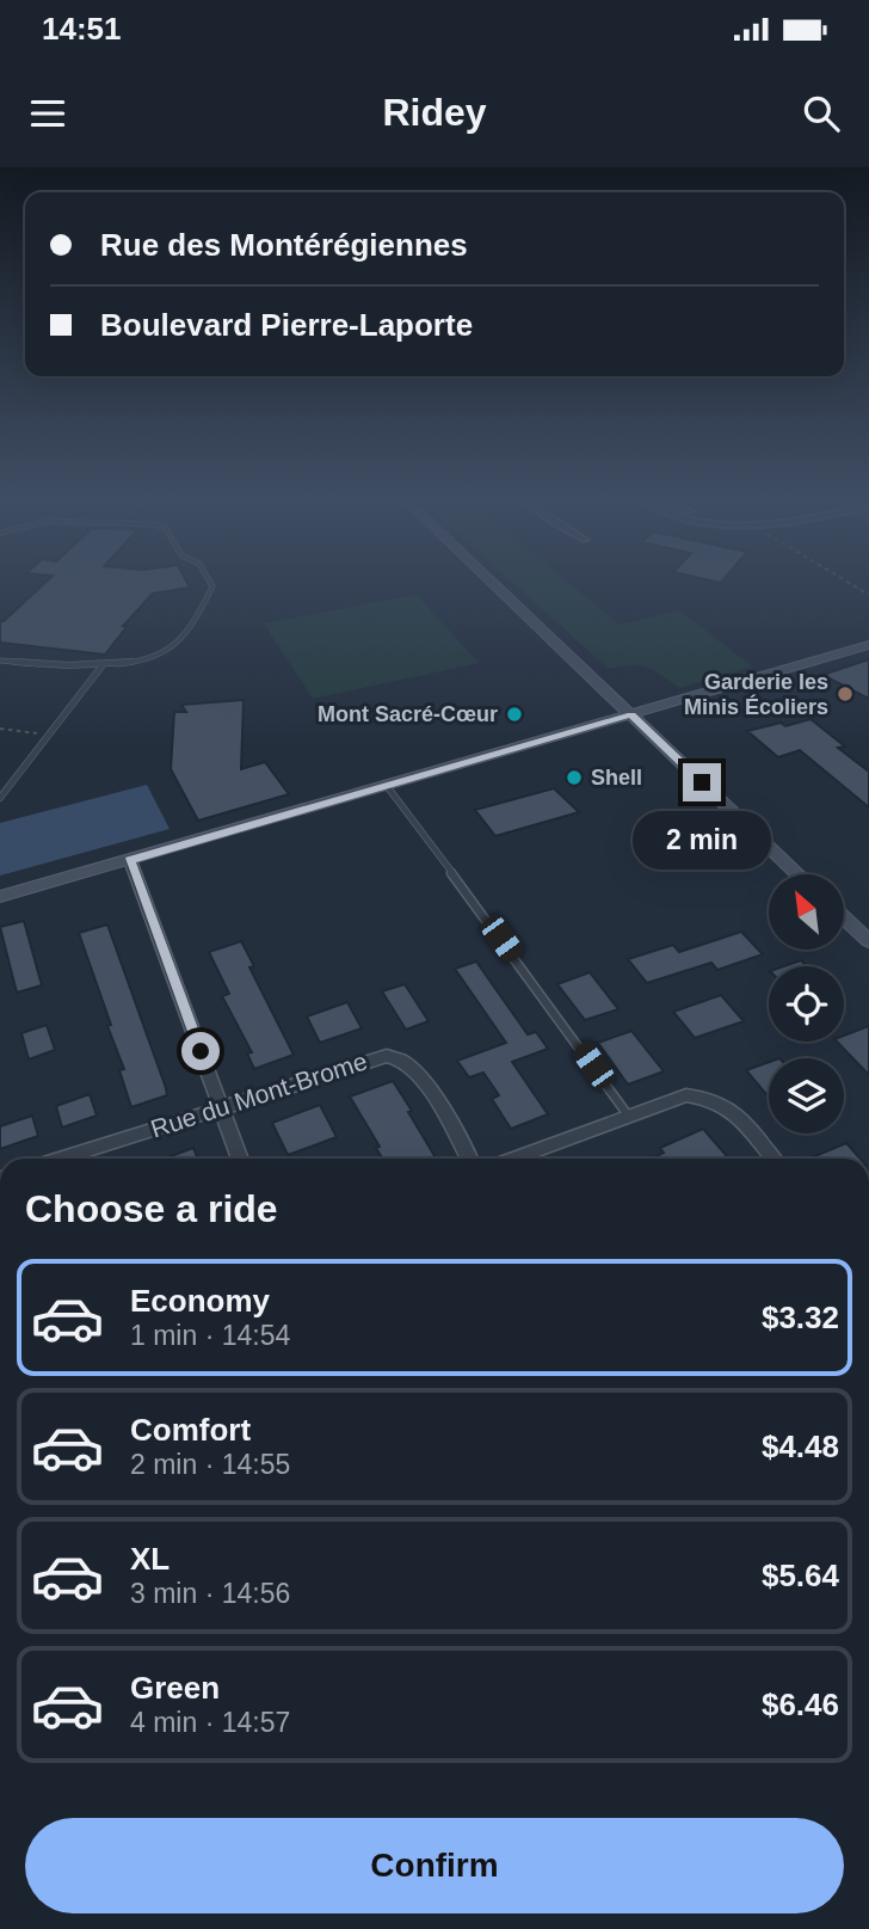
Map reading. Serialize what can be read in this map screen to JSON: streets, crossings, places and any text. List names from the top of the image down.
{
  "streets": {
    "street": ["Rue du Mont-Brome"]
  },
  "places": ["Garderie les Minis Écoliers", "Mont Sacré-Cœur", "Shell"],
  "north": "top left",
  "page": {
    "status": "14:51",
    "header": "Ridey",
    "banner": ["Rue des Montérégiennes", "Boulevard Pierre-Laporte"],
    "bubble": "2 min",
    "heading": "Choose a ride",
    "list": [
      {
        "name": "Economy",
        "note": "1 min · 14:54",
        "value": "$3.32"
      },
      {
        "name": "Comfort",
        "note": "2 min · 14:55",
        "value": "$4.48"
      },
      {
        "name": "XL",
        "note": "3 min · 14:56",
        "value": "$5.64"
      },
      {
        "name": "Green",
        "note": "4 min · 14:57",
        "value": "$6.46"
      }
    ],
    "buttons": "Confirm"
  }
}
